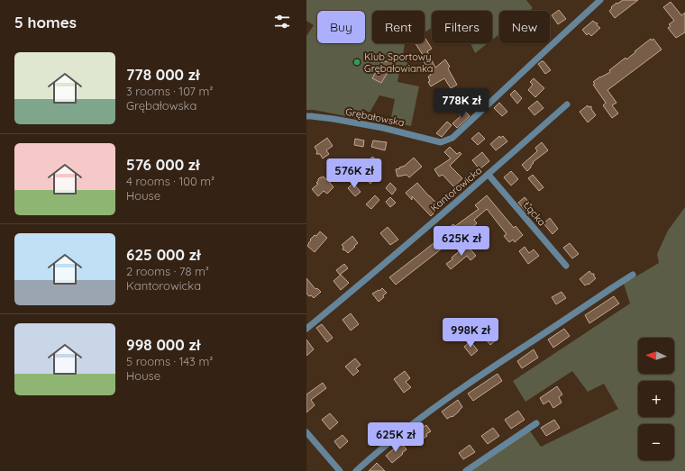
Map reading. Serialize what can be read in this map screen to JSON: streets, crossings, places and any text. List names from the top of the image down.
{
  "streets": {
    "street": ["Grębałowska", "Kantorowicka", "Łącka"]
  },
  "crossings": [
    ["Kantorowicka", "Łącka"]
  ],
  "places": ["Klub Sportowy Grębałowianka"],
  "north": "left",
  "page": {
    "heading": "5 homes",
    "chip": [
      "Buy",
      "Rent",
      "Filters",
      "New"
    ],
    "list": [
      {
        "name": "778 000 zł",
        "note": "3 rooms · 107 m² · Grębałowska"
      },
      {
        "name": "576 000 zł",
        "note": "4 rooms · 100 m² · House"
      },
      {
        "name": "625 000 zł",
        "note": "2 rooms · 78 m² · Kantorowicka"
      },
      {
        "name": "998 000 zł",
        "note": "5 rooms · 143 m² · House"
      }
    ],
    "price": [
      "778K zł",
      "576K zł",
      "625K zł",
      "998K zł",
      "625K zł"
    ],
    "map_buttons": ["+", "−"]
  }
}
